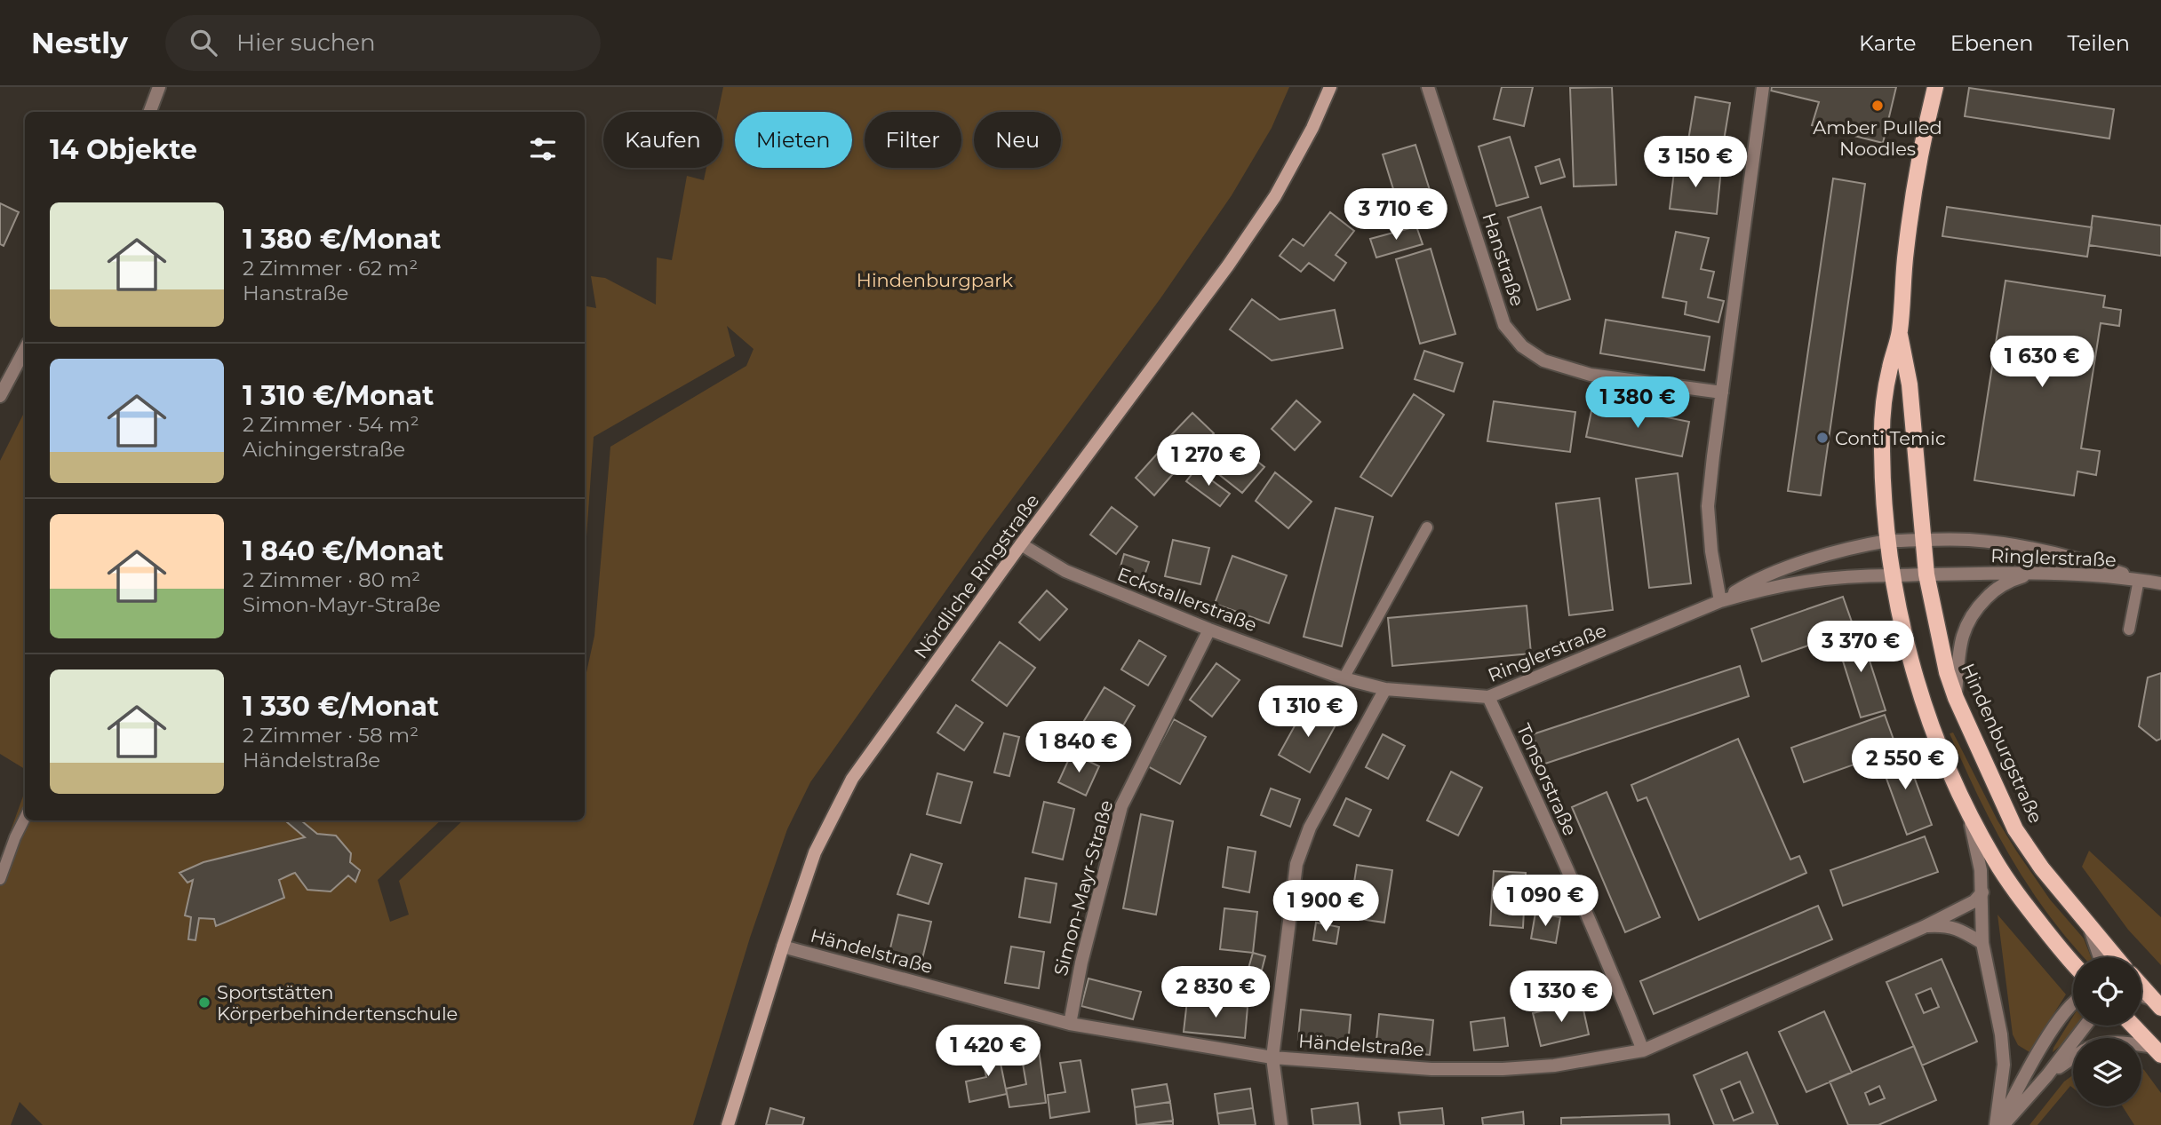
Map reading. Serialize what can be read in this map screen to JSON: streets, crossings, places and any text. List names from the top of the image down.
{
  "streets": {
    "main road": ["Nördliche Ringstraße", "Hindenburgstraße"],
    "street": [
      "Hanstraße",
      "Ringlerstraße",
      "Eckstallerstraße",
      "Tonsorstraße",
      "Simon-Mayr-Straße",
      "Händelstraße"
    ]
  },
  "crossings": [
    ["Ringlerstraße", "Eckstallerstraße"],
    ["Ringlerstraße", "Hindenburgstraße"],
    ["Ringlerstraße", "Tonsorstraße"],
    ["Nördliche Ringstraße", "Eckstallerstraße"],
    ["Nördliche Ringstraße", "Händelstraße"],
    ["Eckstallerstraße", "Simon-Mayr-Straße"],
    ["Hindenburgstraße", "Händelstraße"],
    ["Tonsorstraße", "Händelstraße"],
    ["Simon-Mayr-Straße", "Händelstraße"]
  ],
  "parks": ["Hindenburgpark"],
  "places": ["Amber Pulled Noodles", "Conti Temic", "Sportstätten Körperbehindertenschule"],
  "page": {
    "header": "Nestly",
    "search": "Hier suchen",
    "nav": ["Karte", "Ebenen", "Teilen"],
    "chip": [
      "Kaufen",
      "Mieten",
      "Filter",
      "Neu"
    ],
    "heading": "14 Objekte",
    "price": [
      "3 150 €",
      "3 710 €",
      "1 630 €",
      "1 380 €",
      "1 270 €",
      "3 370 €",
      "1 310 €",
      "1 840 €",
      "2 550 €",
      "1 090 €",
      "1 900 €",
      "2 830 €",
      "1 330 €",
      "1 420 €"
    ],
    "list": [
      {
        "name": "1 380 €/Monat",
        "note": "2 Zimmer · 62 m² · Hanstraße"
      },
      {
        "name": "1 310 €/Monat",
        "note": "2 Zimmer · 54 m² · Aichingerstraße"
      },
      {
        "name": "1 840 €/Monat",
        "note": "2 Zimmer · 80 m² · Simon-Mayr-Straße"
      },
      {
        "name": "1 330 €/Monat",
        "note": "2 Zimmer · 58 m² · Händelstraße"
      }
    ]
  }
}
